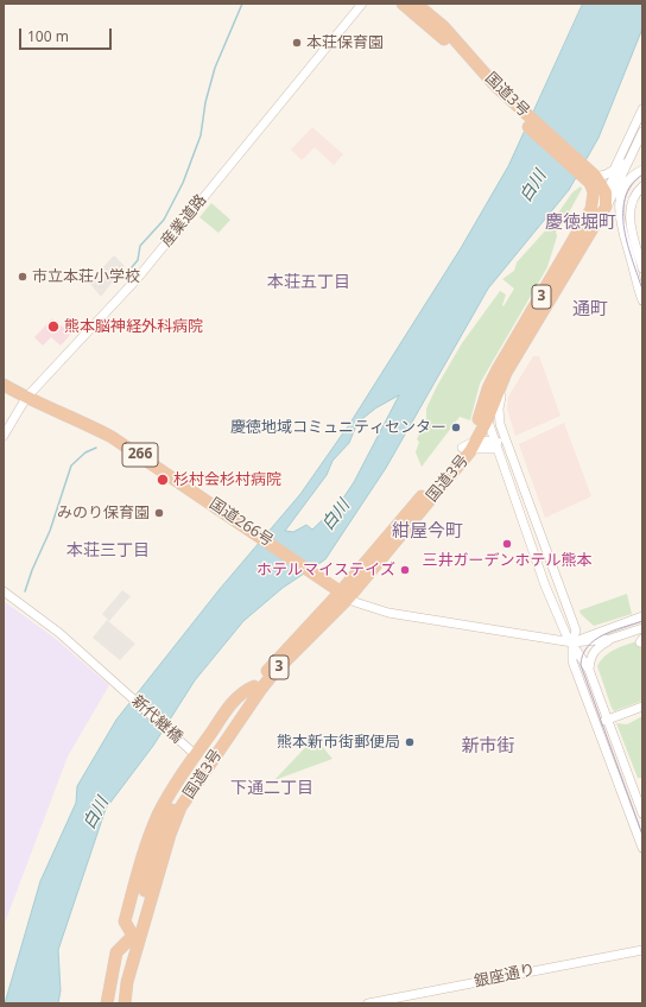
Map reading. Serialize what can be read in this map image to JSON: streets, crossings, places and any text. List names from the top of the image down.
{
  "streets": {
    "highway": [
      "国道3号",
      "3",
      "266",
      "国道266号"
    ],
    "street": ["産業道路", "新代継橋", "銀座通り"]
  },
  "crossings": [
    ["国道3号", "3"],
    ["国道3号", "国道266号"],
    ["産業道路", "国道266号"],
    ["3", "新代継橋"]
  ],
  "districts": [
    "慶徳堀町",
    "本荘五丁目",
    "通町",
    "紺屋今町",
    "本荘三丁目",
    "新市街",
    "下通二丁目"
  ],
  "water": ["白川"],
  "places": [
    "本荘保育園",
    "市立本荘小学校",
    "熊本脳神経外科病院",
    "慶徳地域コミュニティセンター",
    "杉村会杉村病院",
    "みのり保育園",
    "三井ガーデンホテル熊本",
    "ホテルマイステイズ",
    "熊本新市街郵便局"
  ],
  "scale_bar": "100 m"
}
